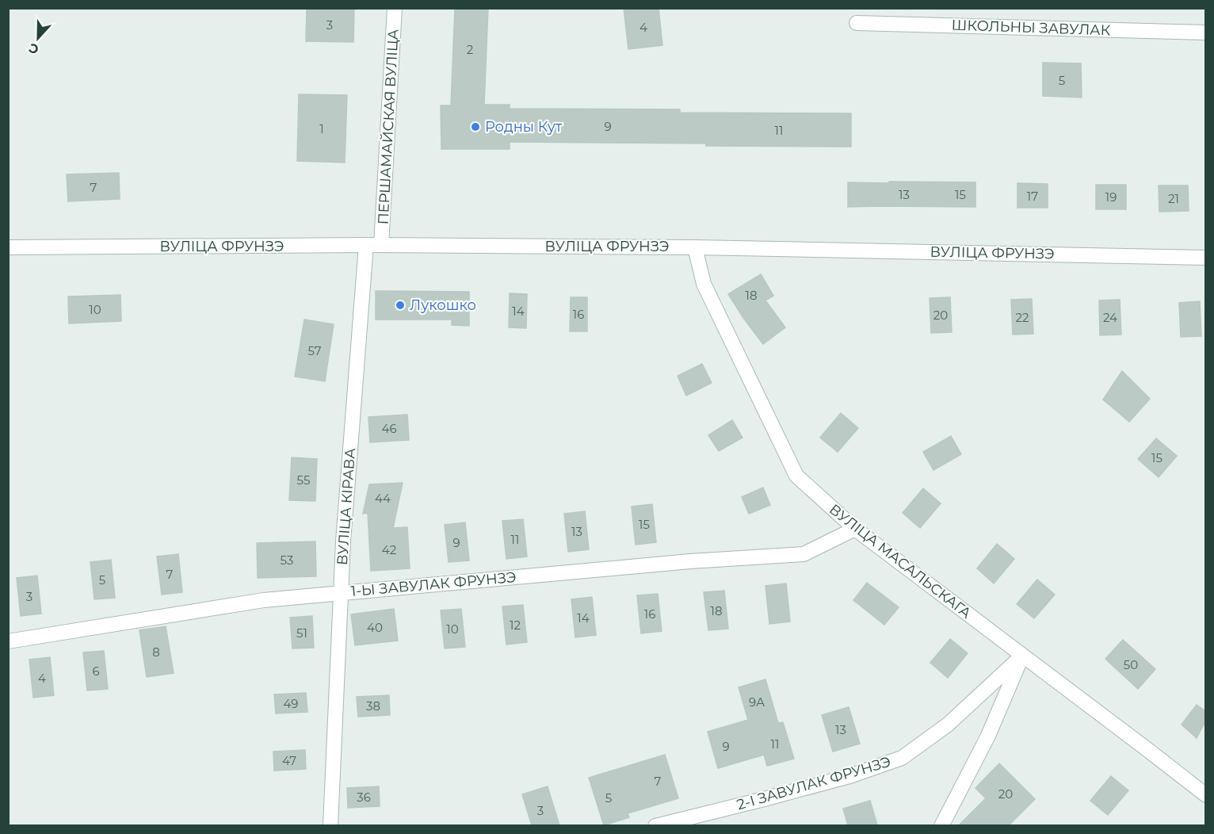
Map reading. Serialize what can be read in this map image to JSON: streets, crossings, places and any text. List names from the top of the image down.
{
  "streets": {
    "street": [
      "ШКОЛЬНЫ ЗАВУЛАК",
      "ПЕРШАМАЙСКАЯ ВУЛІЦА",
      "ВУЛІЦА ФРУНЗЭ",
      "ВУЛІЦА КІРАВА",
      "ВУЛІЦА МАСАЛЬСКАГА",
      "1-Ы ЗАВУЛАК ФРУНЗЭ",
      "2-І ЗАВУЛАК ФРУНЗЭ"
    ]
  },
  "crossings": [
    ["ПЕРШАМАЙСКАЯ ВУЛІЦА", "ВУЛІЦА ФРУНЗЭ"],
    ["ВУЛІЦА ФРУНЗЭ", "ВУЛІЦА КІРАВА"],
    ["ВУЛІЦА ФРУНЗЭ", "ВУЛІЦА МАСАЛЬСКАГА"],
    ["ВУЛІЦА КІРАВА", "1-Ы ЗАВУЛАК ФРУНЗЭ"],
    ["ВУЛІЦА МАСАЛЬСКАГА", "1-Ы ЗАВУЛАК ФРУНЗЭ"],
    ["ВУЛІЦА МАСАЛЬСКАГА", "2-І ЗАВУЛАК ФРУНЗЭ"]
  ],
  "places": ["Родны Кут", "Лукошко"],
  "house_numbers": [
    "3",
    "4",
    "2",
    "5",
    "9",
    "1",
    "11",
    "7",
    "13",
    "15",
    "17",
    "19",
    "21",
    "18",
    "10",
    "14",
    "16",
    "20",
    "22",
    "24",
    "57",
    "46",
    "15",
    "55",
    "44",
    "15",
    "13",
    "11",
    "9",
    "42",
    "53",
    "7",
    "5",
    "3",
    "18",
    "16",
    "14",
    "12",
    "40",
    "10",
    "51",
    "8",
    "50",
    "6",
    "4",
    "9А",
    "49",
    "38",
    "13",
    "11",
    "9",
    "47",
    "7",
    "20",
    "36",
    "5",
    "3"
  ],
  "north": "bottom"
}
